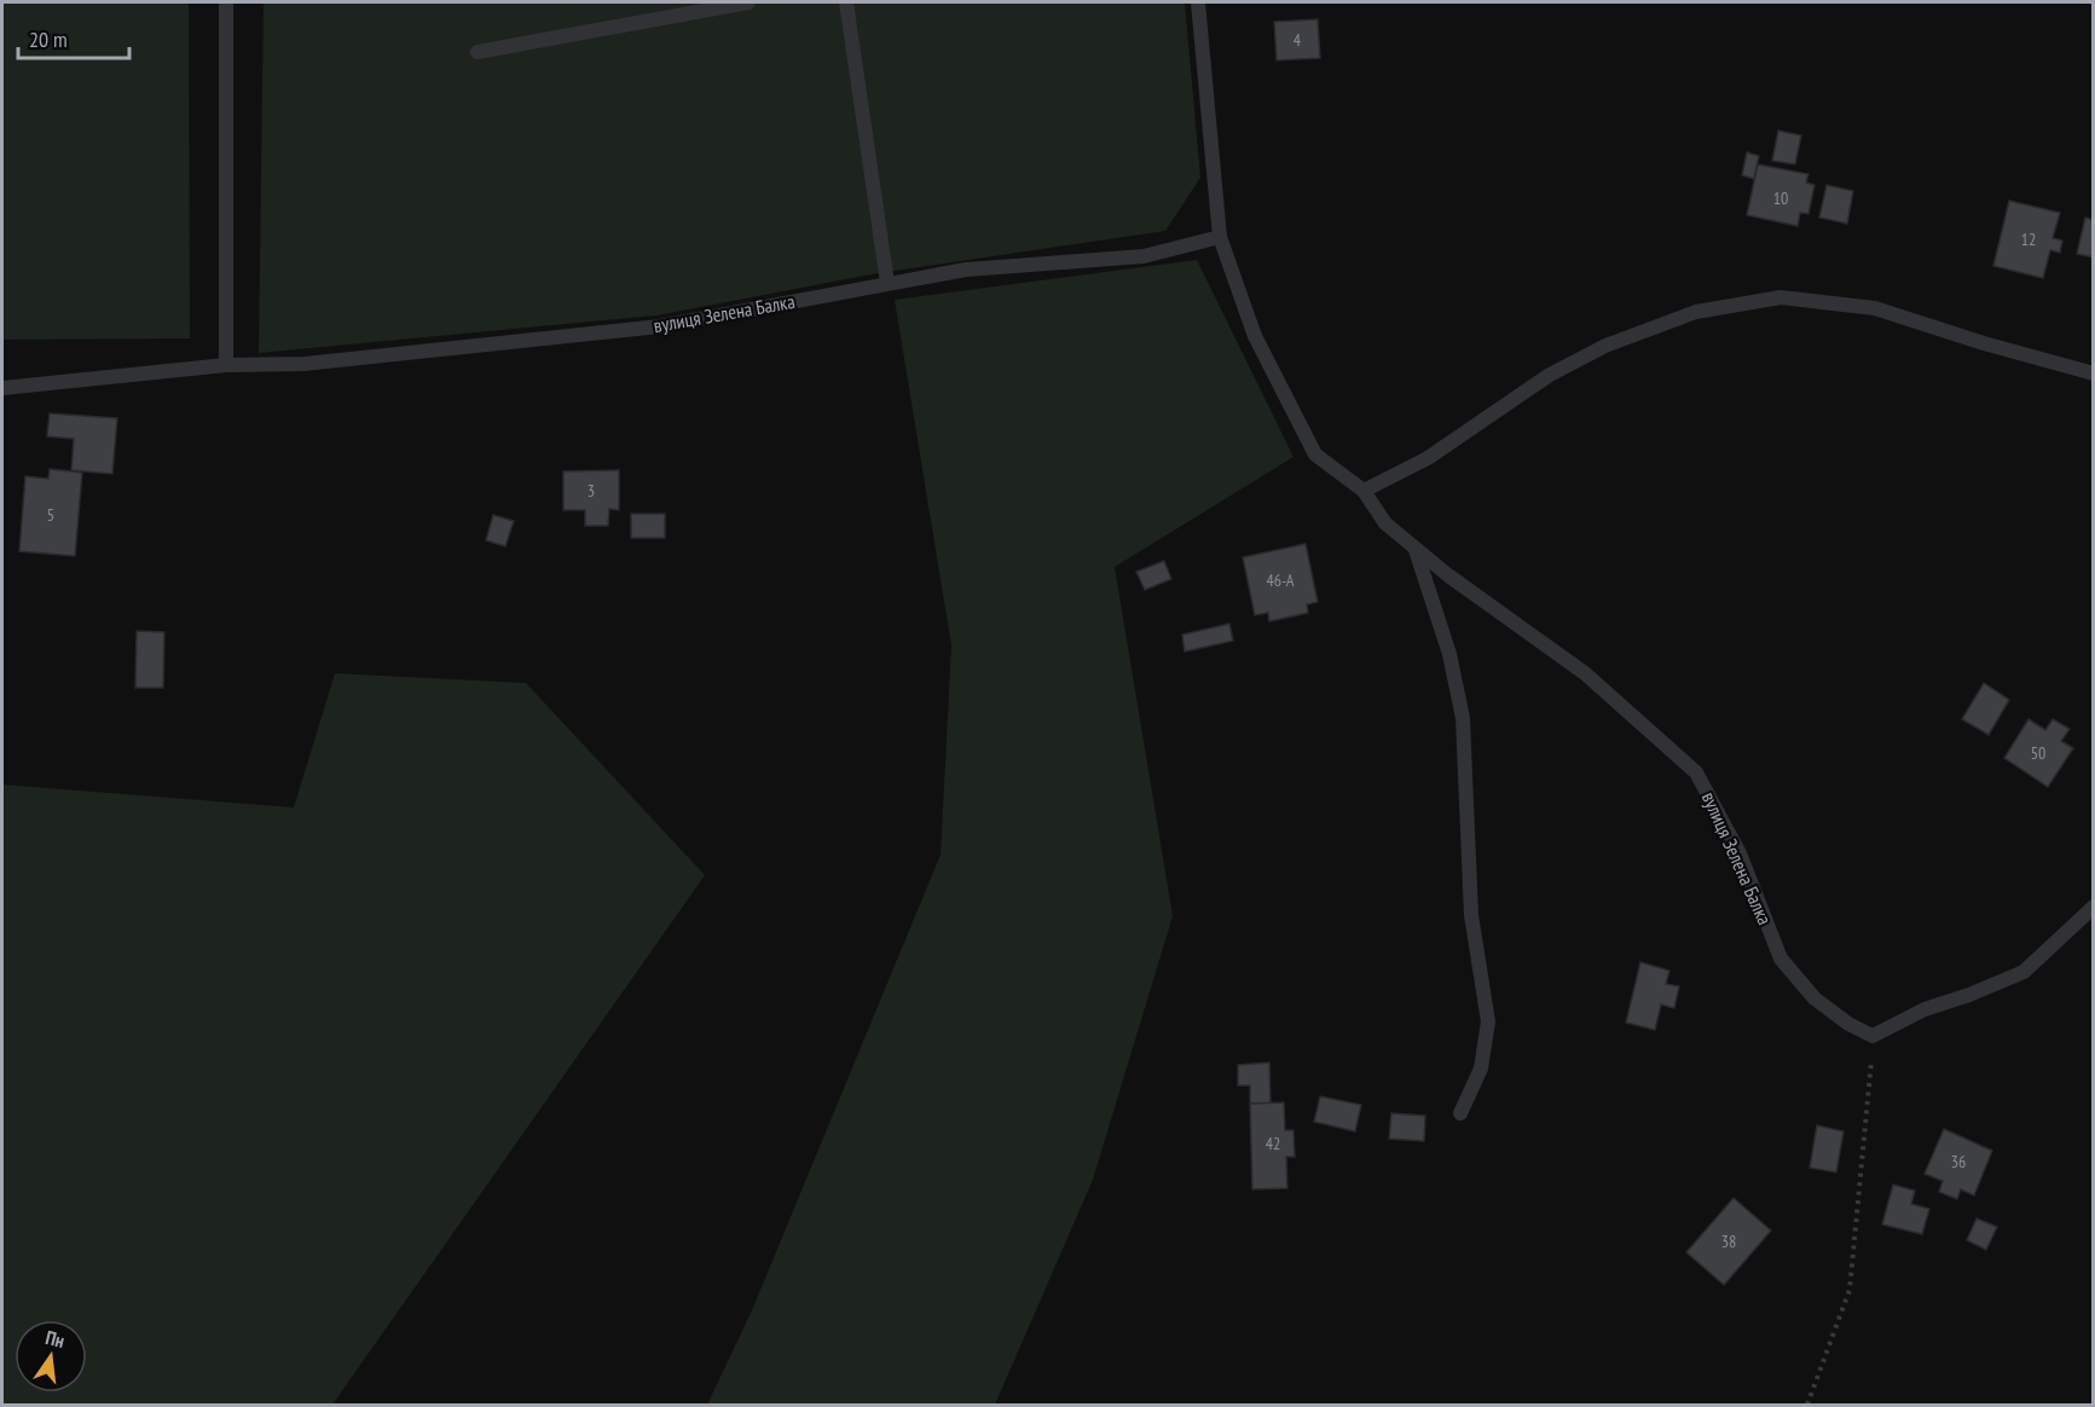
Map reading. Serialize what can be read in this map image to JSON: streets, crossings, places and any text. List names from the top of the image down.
{
  "streets": {
    "lane": ["вулиця Зелена Балка"]
  },
  "house_numbers": [
    "4",
    "10",
    "12",
    "3",
    "5",
    "46-А",
    "50",
    "42",
    "36",
    "38"
  ],
  "scale_bar": "20 m",
  "north": "top"
}
